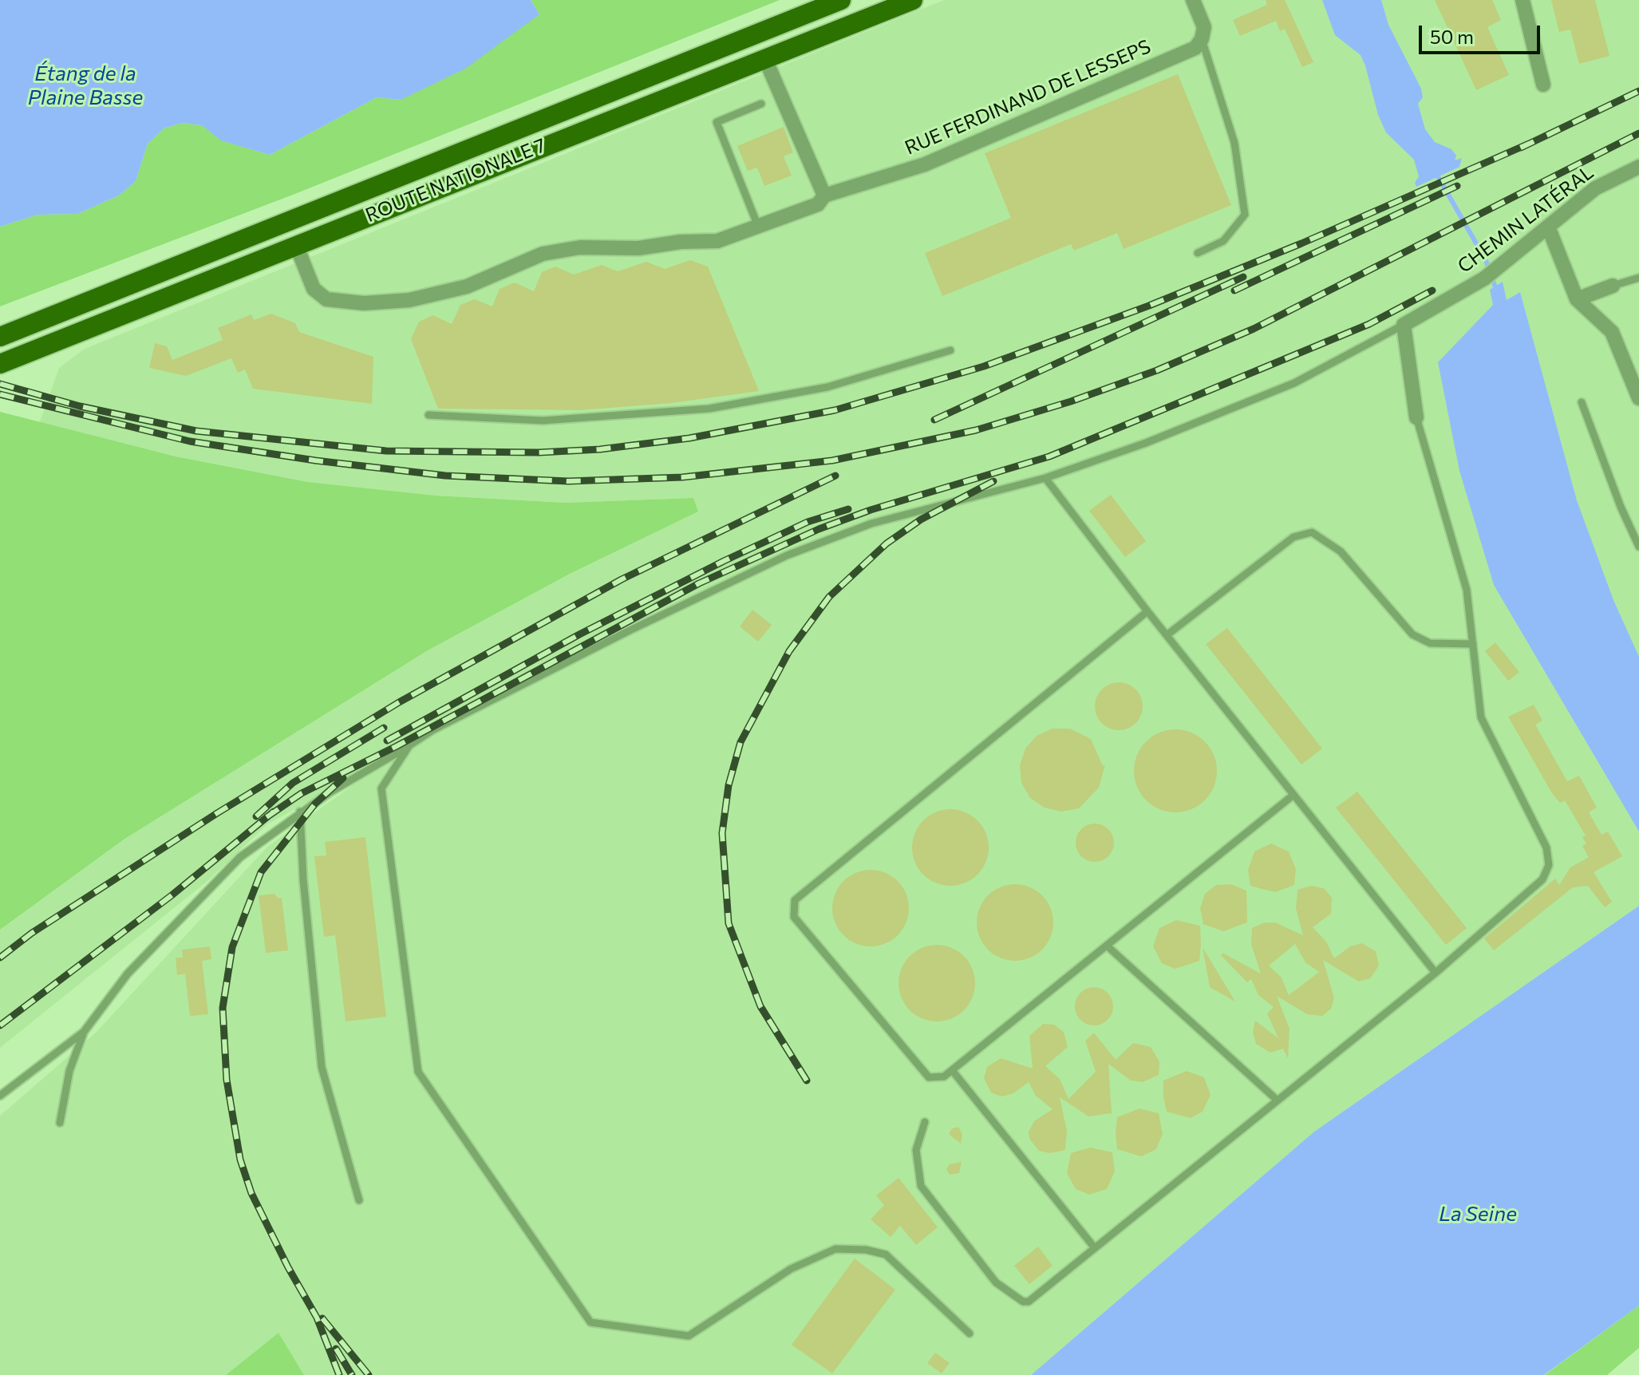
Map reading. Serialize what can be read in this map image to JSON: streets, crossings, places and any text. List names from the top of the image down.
{
  "streets": {
    "main road": ["ROUTE NATIONALE 7"],
    "street": ["RUE FERDINAND DE LESSEPS", "CHEMIN LATÉRAL"]
  },
  "crossings": [
    ["RUE FERDINAND DE LESSEPS", "ROUTE NATIONALE 7"]
  ],
  "water": ["Étang de la Plaine Basse", "La Seine"],
  "scale_bar": "50 m"
}
